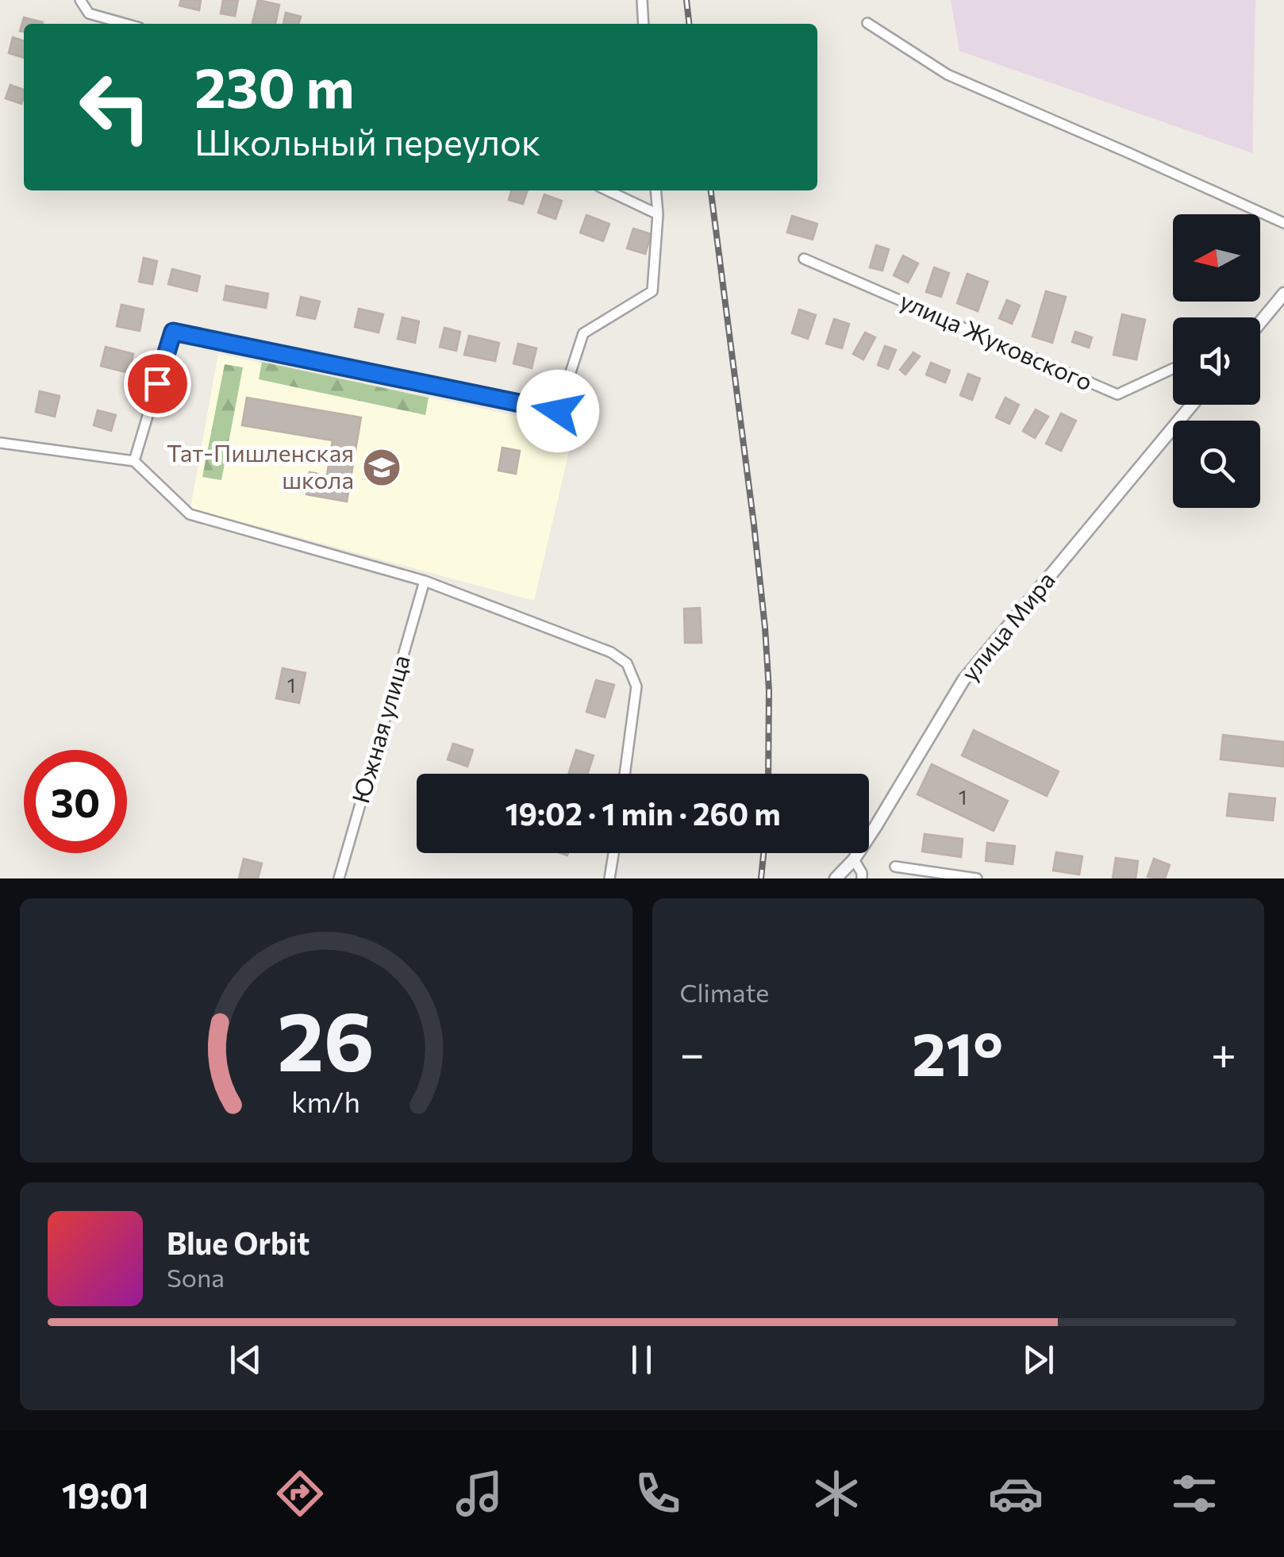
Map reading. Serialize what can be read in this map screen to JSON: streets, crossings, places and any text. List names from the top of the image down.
{
  "streets": {
    "street": ["улица Жуковского", "улица Мира", "Южная улица"]
  },
  "places": {
    "school or university": ["Тат-Пишленская школа"]
  },
  "house_numbers": ["1", "1"],
  "north": "left",
  "page": {
    "turn": ["230 m", "Школьный переулок"],
    "limit": "30",
    "trip": "19:02 · 1 min · 260 m",
    "tile": "Climate",
    "heat": ["−", "21°", "+"],
    "song": ["Blue Orbit", "Sona"],
    "tabs": "19:01",
    "gauge": ["26", "km/h"]
  }
}
